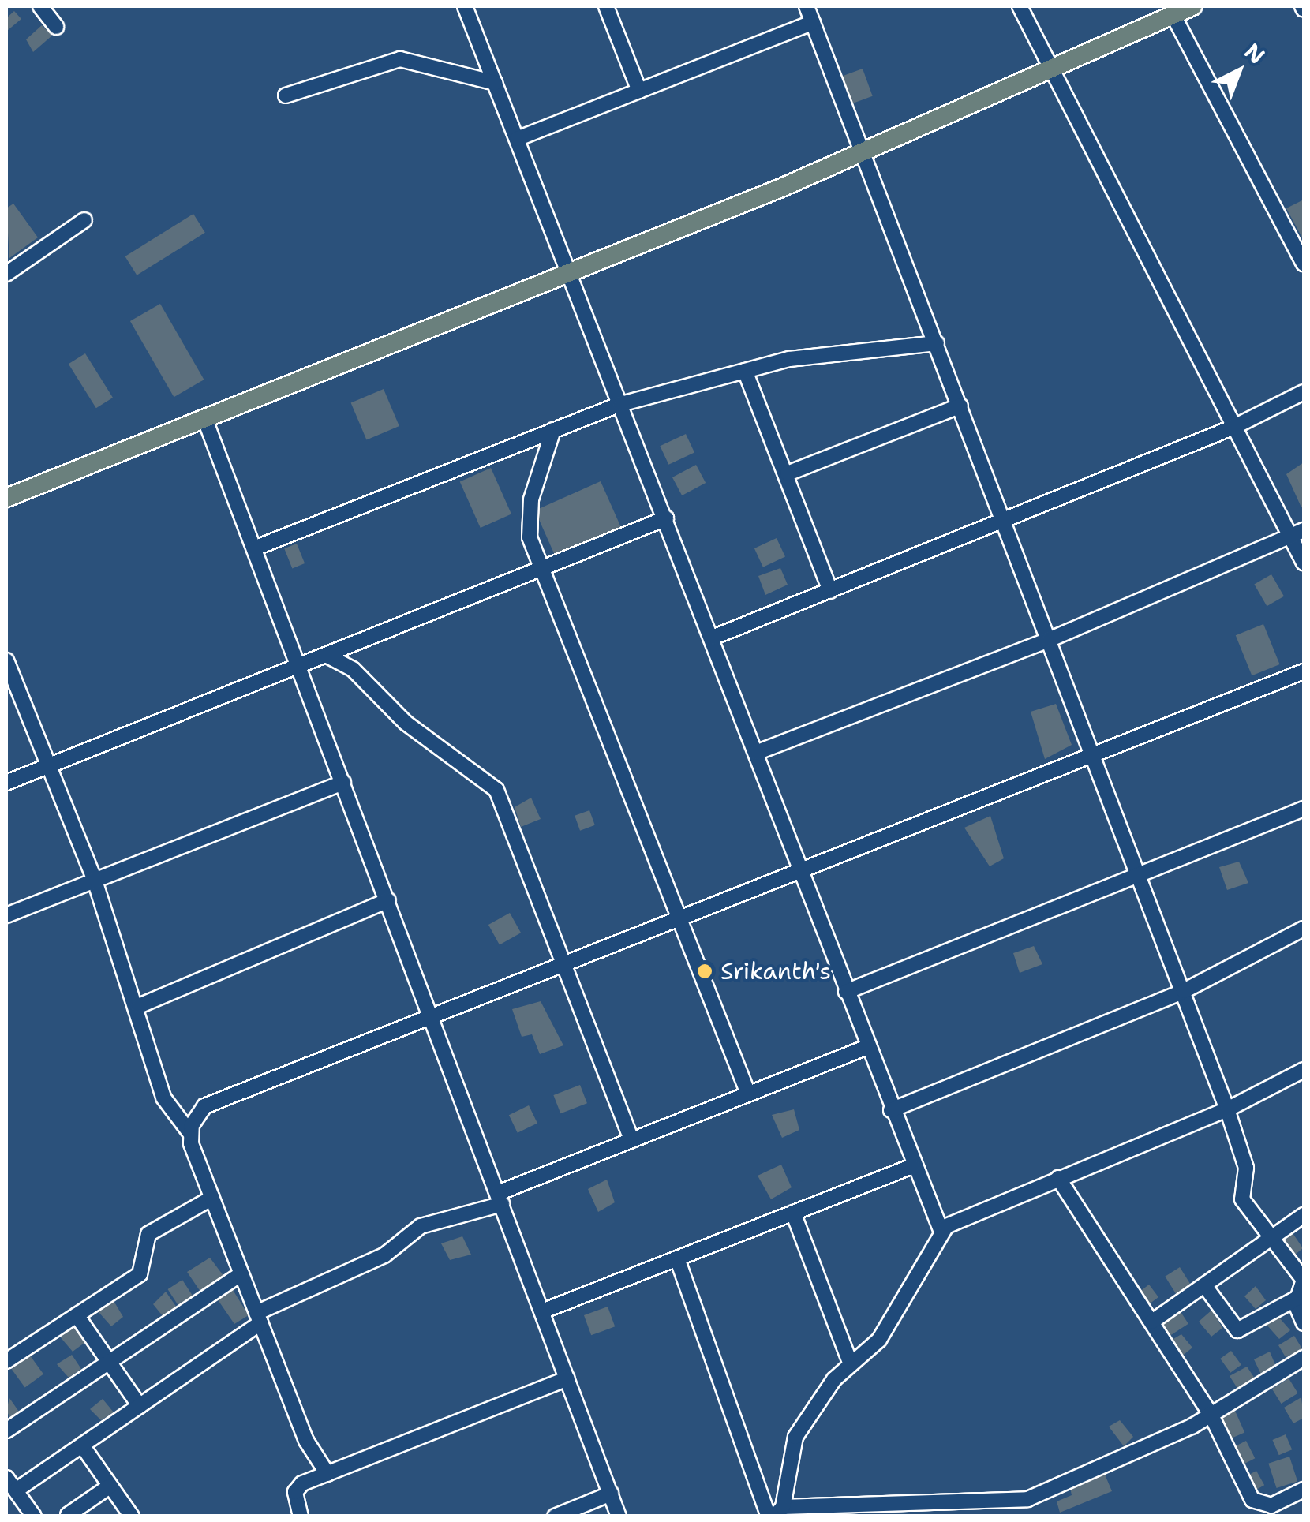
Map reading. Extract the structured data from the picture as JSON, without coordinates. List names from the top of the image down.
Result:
{
  "places": ["Srikanth's"],
  "north": "top right"
}
